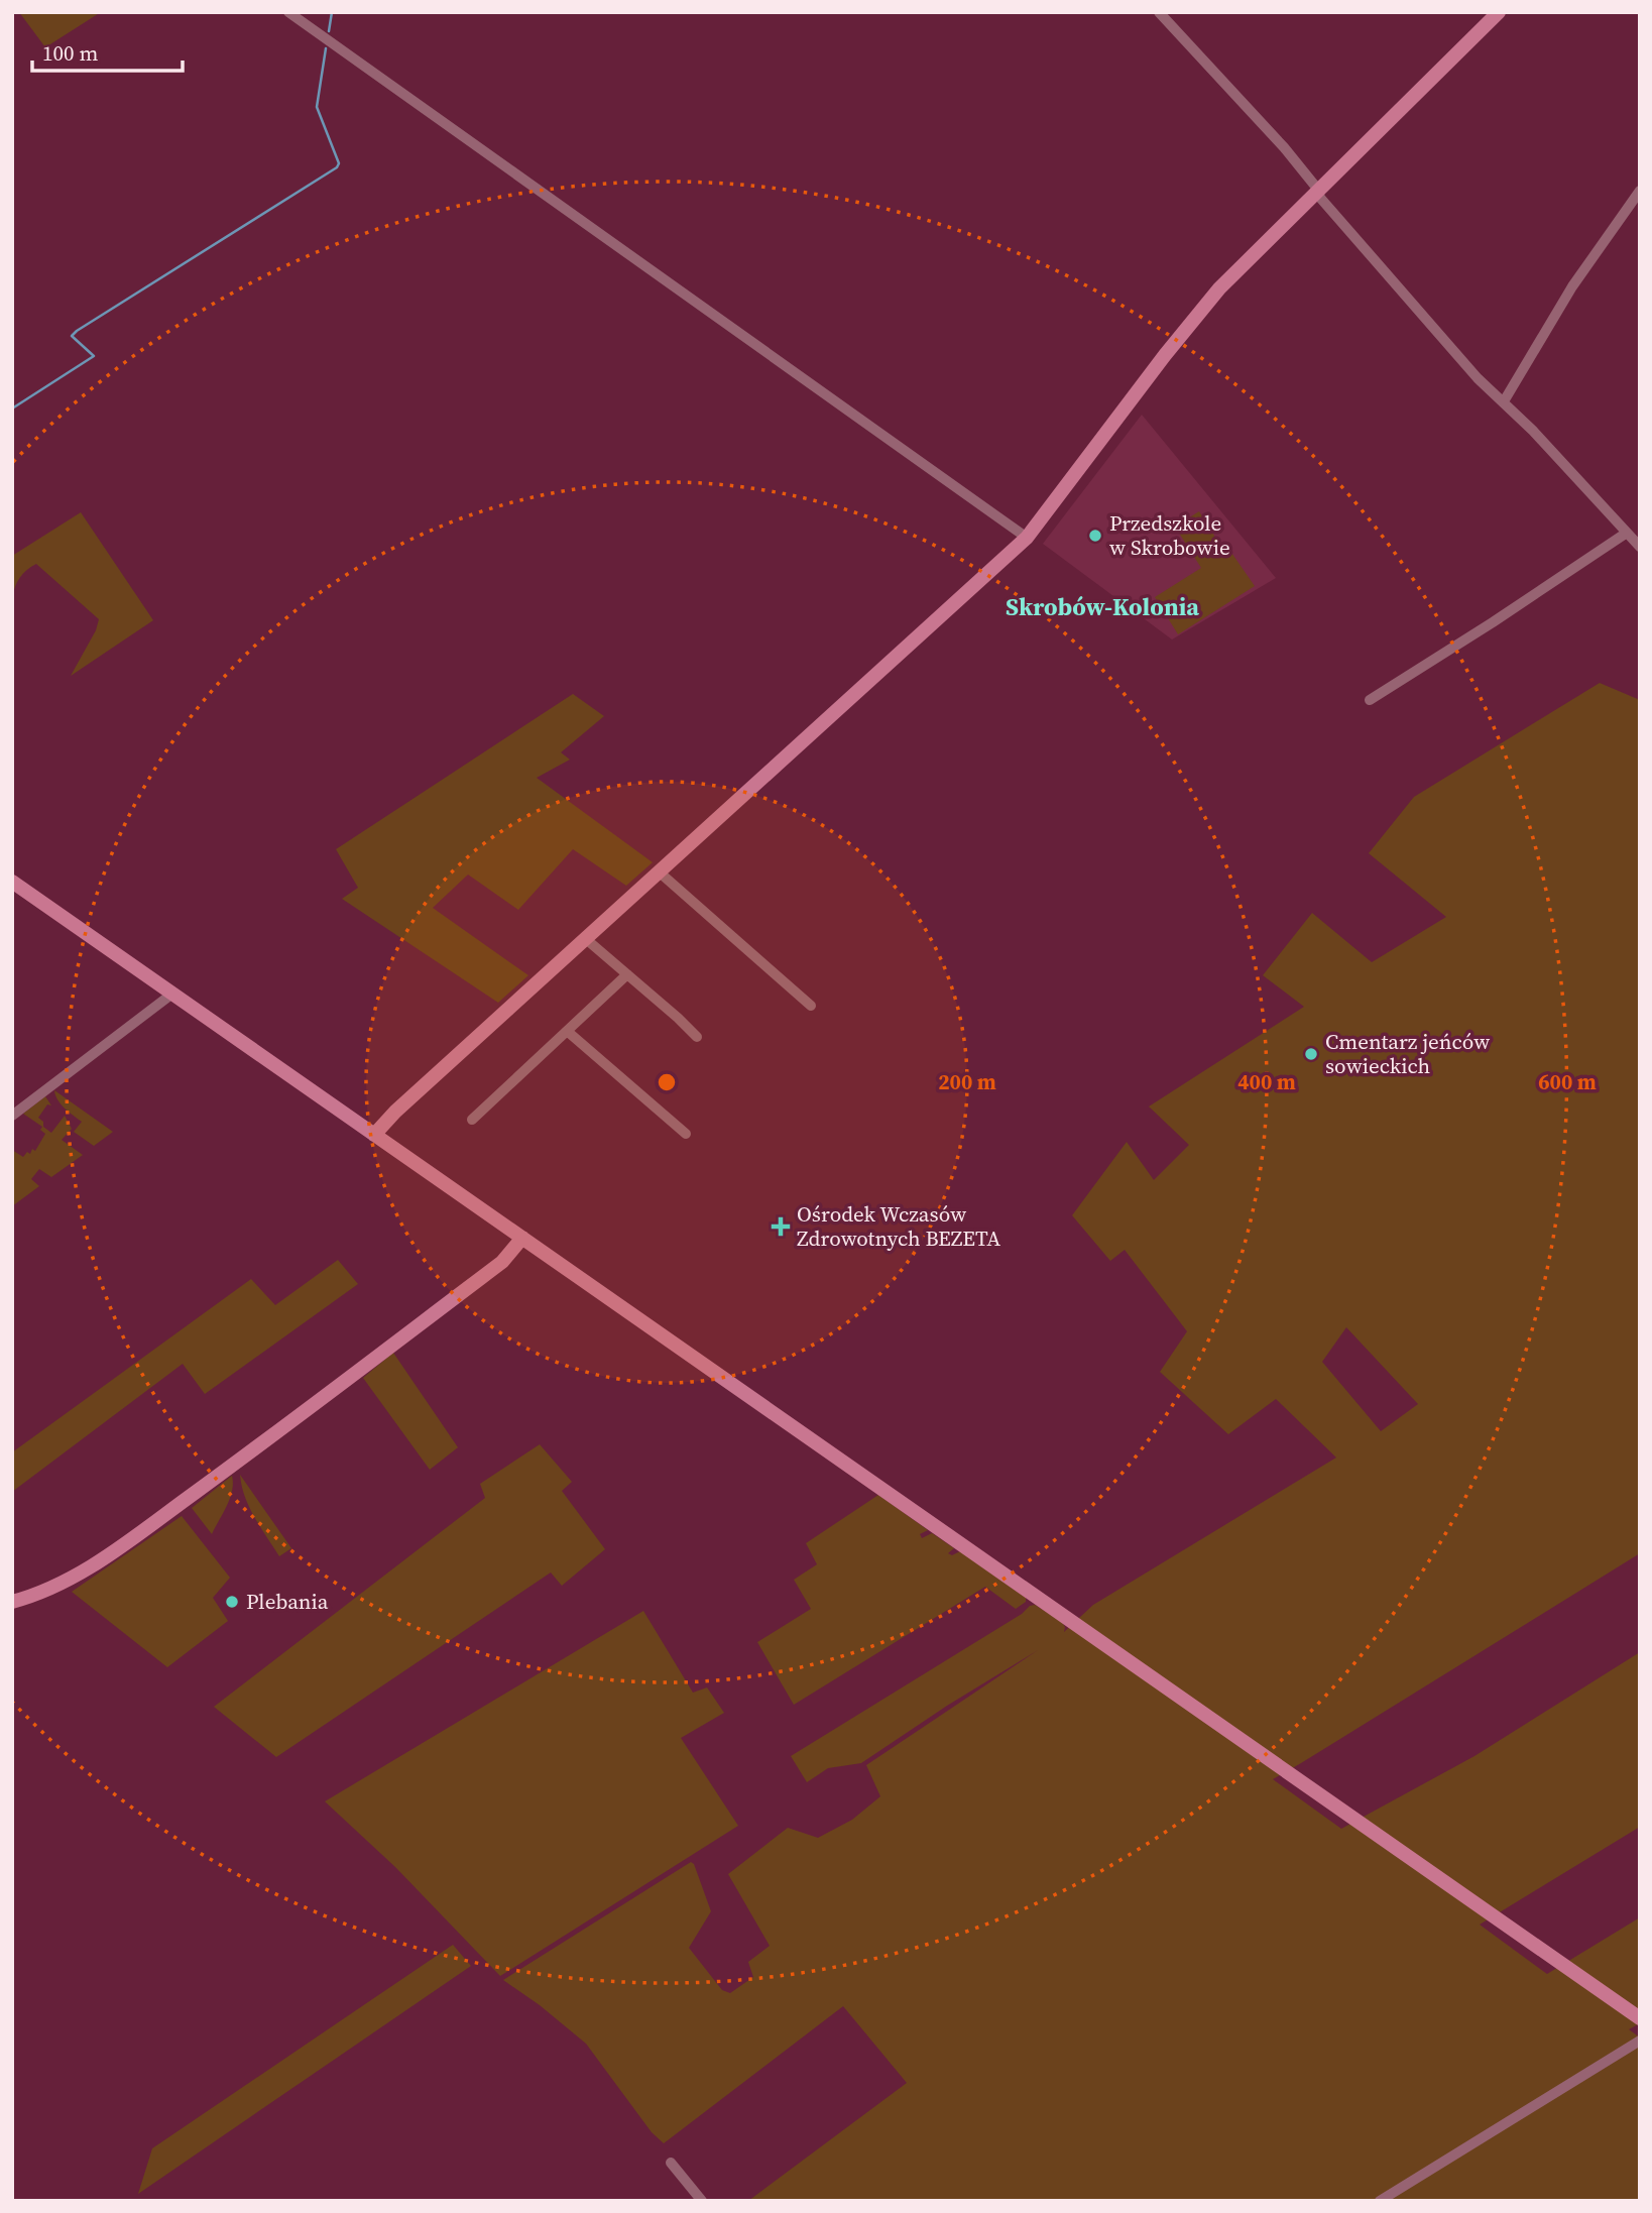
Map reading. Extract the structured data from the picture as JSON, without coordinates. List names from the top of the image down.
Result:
{
  "districts": ["Skrobów-Kolonia"],
  "places": {
    "other": ["Przedszkole w Skrobowie", "Cmentarz jeńców sowieckich", "Plebania"],
    "health": ["Ośrodek Wczasów Zdrowotnych BEZETA"]
  },
  "scale_bar": "100 m",
  "rings": ["200 m", "400 m", "600 m"]
}
